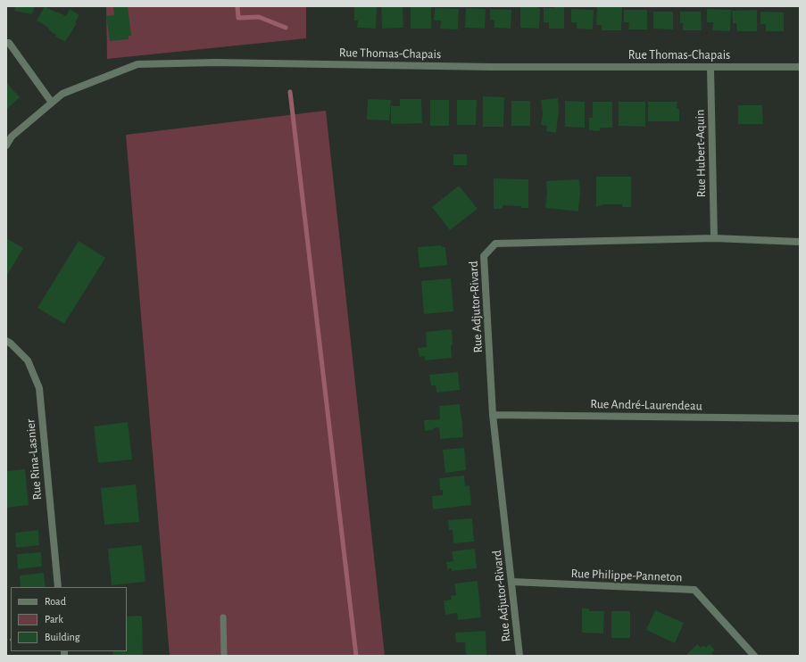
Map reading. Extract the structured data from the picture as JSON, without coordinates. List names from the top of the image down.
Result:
{
  "streets": {
    "street": [
      "Rue Thomas-Chapais",
      "Rue Hubert-Aquin",
      "Rue Adjutor-Rivard",
      "Rue André-Laurendeau",
      "Rue Rina-Lasnier",
      "Rue Philippe-Panneton"
    ]
  },
  "crossings": [
    ["Rue Thomas-Chapais", "Rue Hubert-Aquin"],
    ["Rue Hubert-Aquin", "Rue Adjutor-Rivard"],
    ["Rue Adjutor-Rivard", "Rue André-Laurendeau"],
    ["Rue Adjutor-Rivard", "Rue Philippe-Panneton"]
  ],
  "legend": ["Road", "Park", "Building"]
}
